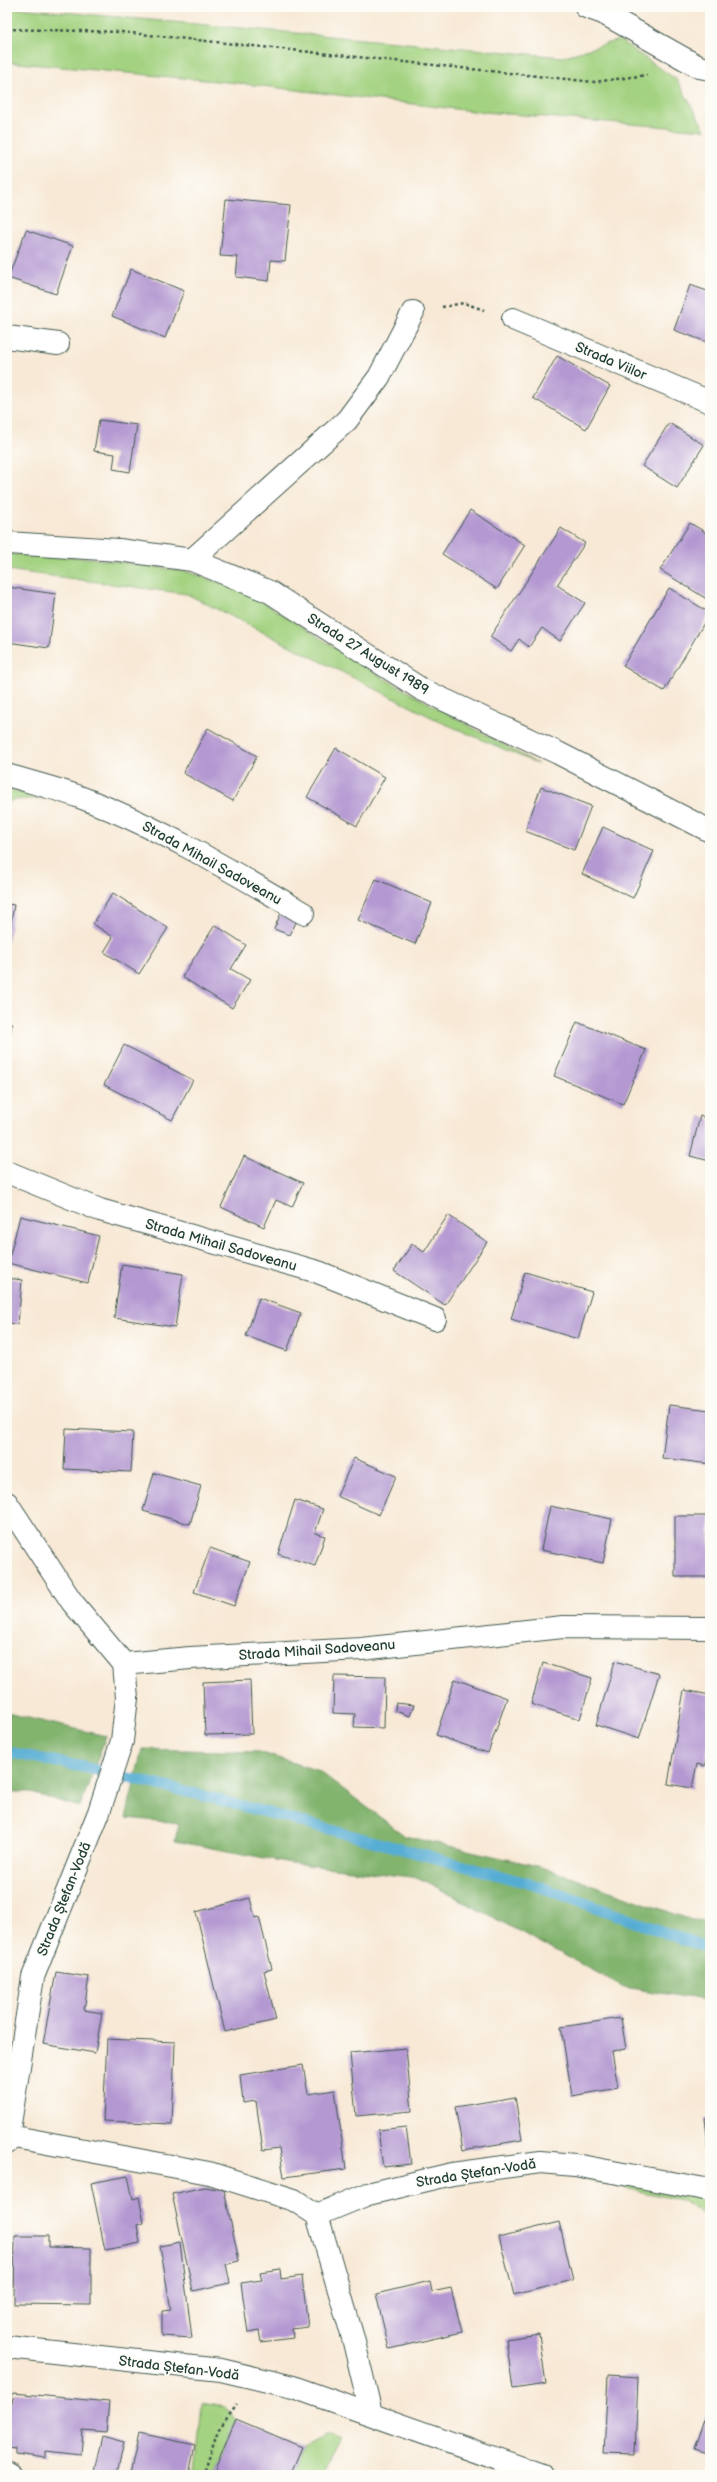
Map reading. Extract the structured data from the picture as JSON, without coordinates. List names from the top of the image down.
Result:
{
  "streets": {
    "street": [
      "Strada Viilor",
      "Strada 27 August 1989",
      "Strada Mihail Sadoveanu",
      "Strada Ștefan-Vodă"
    ]
  },
  "crossings": [
    ["Strada Mihail Sadoveanu", "Strada Ștefan-Vodă"]
  ]
}
